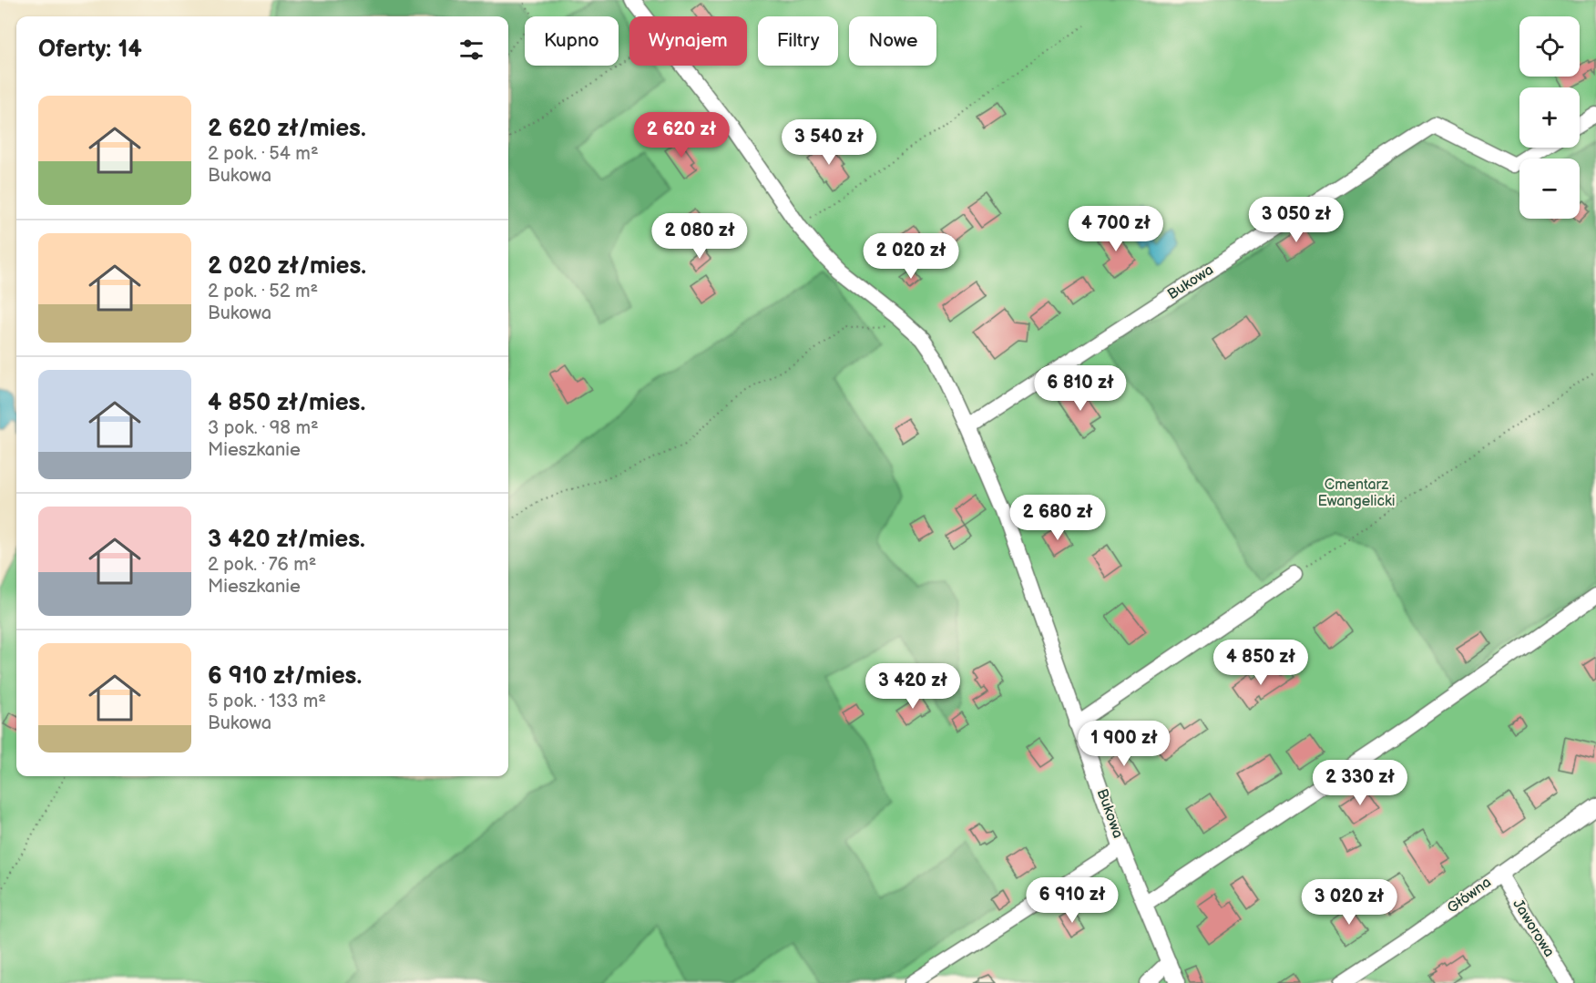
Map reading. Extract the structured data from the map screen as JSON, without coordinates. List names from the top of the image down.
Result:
{
  "streets": {
    "street": ["Bukowa", "Główna", "Jaworowa"]
  },
  "crossings": [
    ["Główna", "Jaworowa"]
  ],
  "parks": ["Cmentarz Ewangelicki"],
  "page": {
    "map_buttons": ["+", "−"],
    "chip": [
      "Kupno",
      "Wynajem",
      "Filtry",
      "Nowe"
    ],
    "heading": "Oferty: 14",
    "list": [
      {
        "name": "2 620 zł/mies.",
        "note": "2 pok. · 54 m² · Bukowa"
      },
      {
        "name": "2 020 zł/mies.",
        "note": "2 pok. · 52 m² · Bukowa"
      },
      {
        "name": "4 850 zł/mies.",
        "note": "3 pok. · 98 m² · Mieszkanie"
      },
      {
        "name": "3 420 zł/mies.",
        "note": "2 pok. · 76 m² · Mieszkanie"
      },
      {
        "name": "6 910 zł/mies.",
        "note": "5 pok. · 133 m² · Bukowa"
      }
    ],
    "price": [
      "2 620 zł",
      "3 540 zł",
      "3 050 zł",
      "4 700 zł",
      "2 080 zł",
      "2 020 zł",
      "6 810 zł",
      "2 680 zł",
      "4 850 zł",
      "3 420 zł",
      "1 900 zł",
      "2 330 zł",
      "6 910 zł",
      "3 020 zł"
    ]
  }
}
